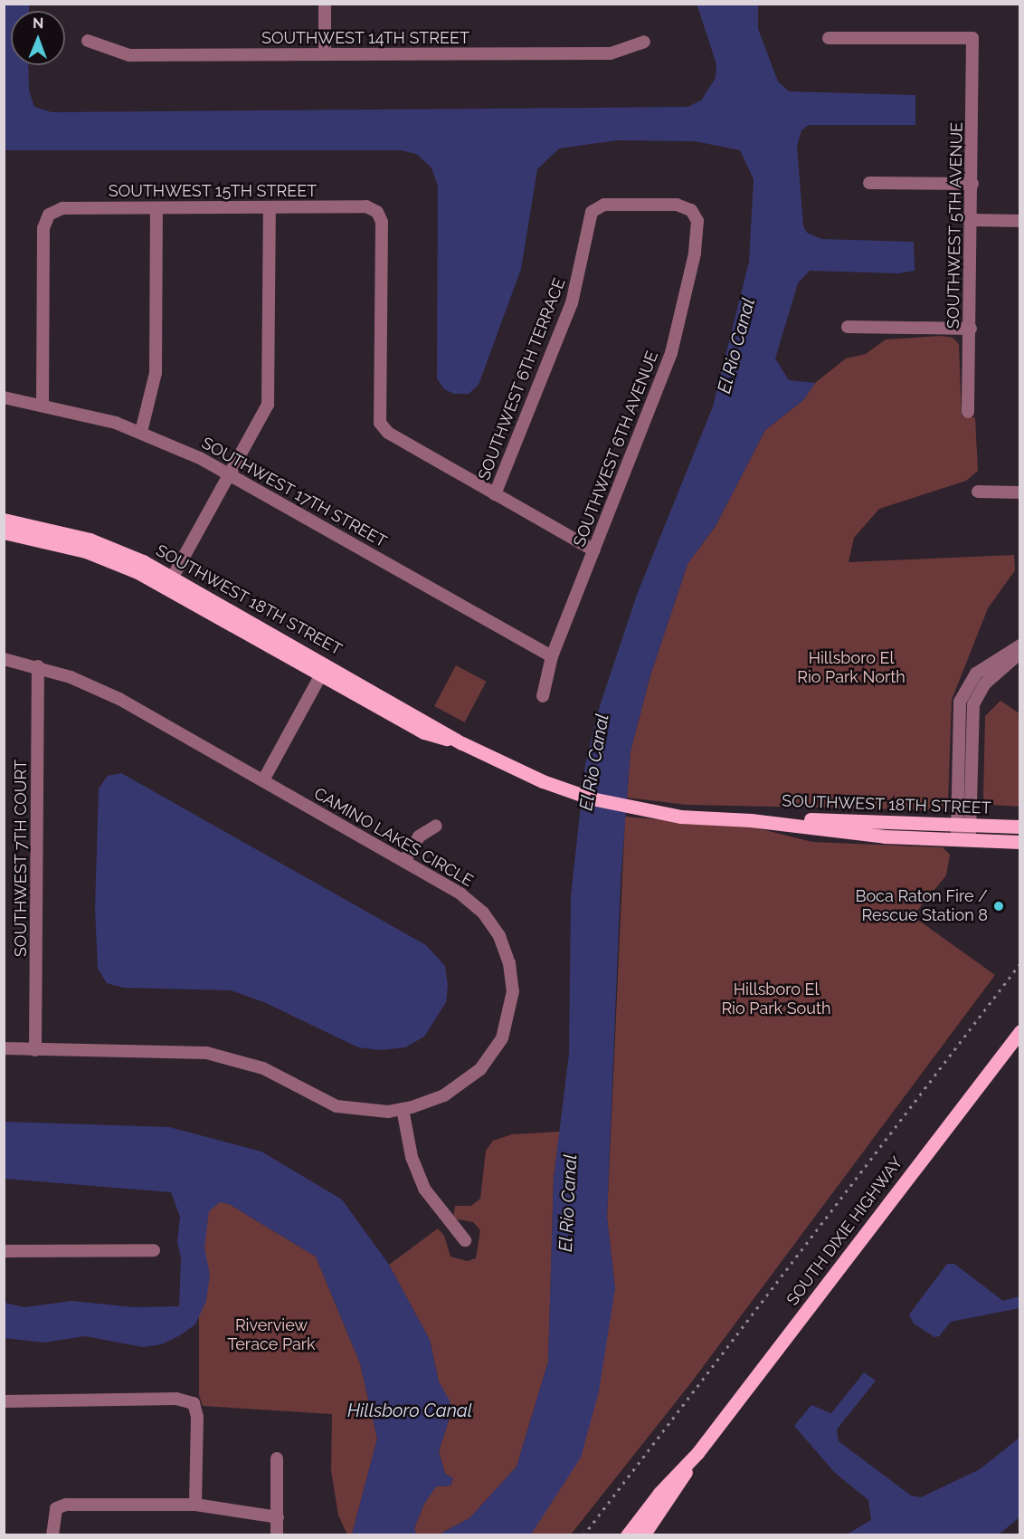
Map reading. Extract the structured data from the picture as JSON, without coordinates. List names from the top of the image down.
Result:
{
  "streets": {
    "main road": ["SOUTHWEST 18TH STREET", "SOUTH DIXIE HIGHWAY"],
    "street": [
      "SOUTHWEST 14TH STREET",
      "SOUTHWEST 15TH STREET",
      "SOUTHWEST 5TH AVENUE",
      "SOUTHWEST 6TH TERRACE",
      "SOUTHWEST 6TH AVENUE",
      "SOUTHWEST 17TH STREET",
      "CAMINO LAKES CIRCLE",
      "SOUTHWEST 7TH COURT"
    ]
  },
  "crossings": [
    ["SOUTHWEST 15TH STREET", "SOUTHWEST 6TH TERRACE"],
    ["SOUTHWEST 15TH STREET", "SOUTHWEST 17TH STREET"],
    ["SOUTHWEST 6TH TERRACE", "SOUTHWEST 6TH AVENUE"],
    ["SOUTHWEST 6TH AVENUE", "SOUTHWEST 17TH STREET"],
    ["CAMINO LAKES CIRCLE", "SOUTHWEST 7TH COURT"]
  ],
  "water": ["El Rio Canal", "Hillsboro Canal"],
  "parks": ["Hillsboro El Rio Park North", "Hillsboro El Rio Park South", "Riverview Terace Park"],
  "places": ["Boca Raton Fire / Rescue Station 8"],
  "north": "top"
}
